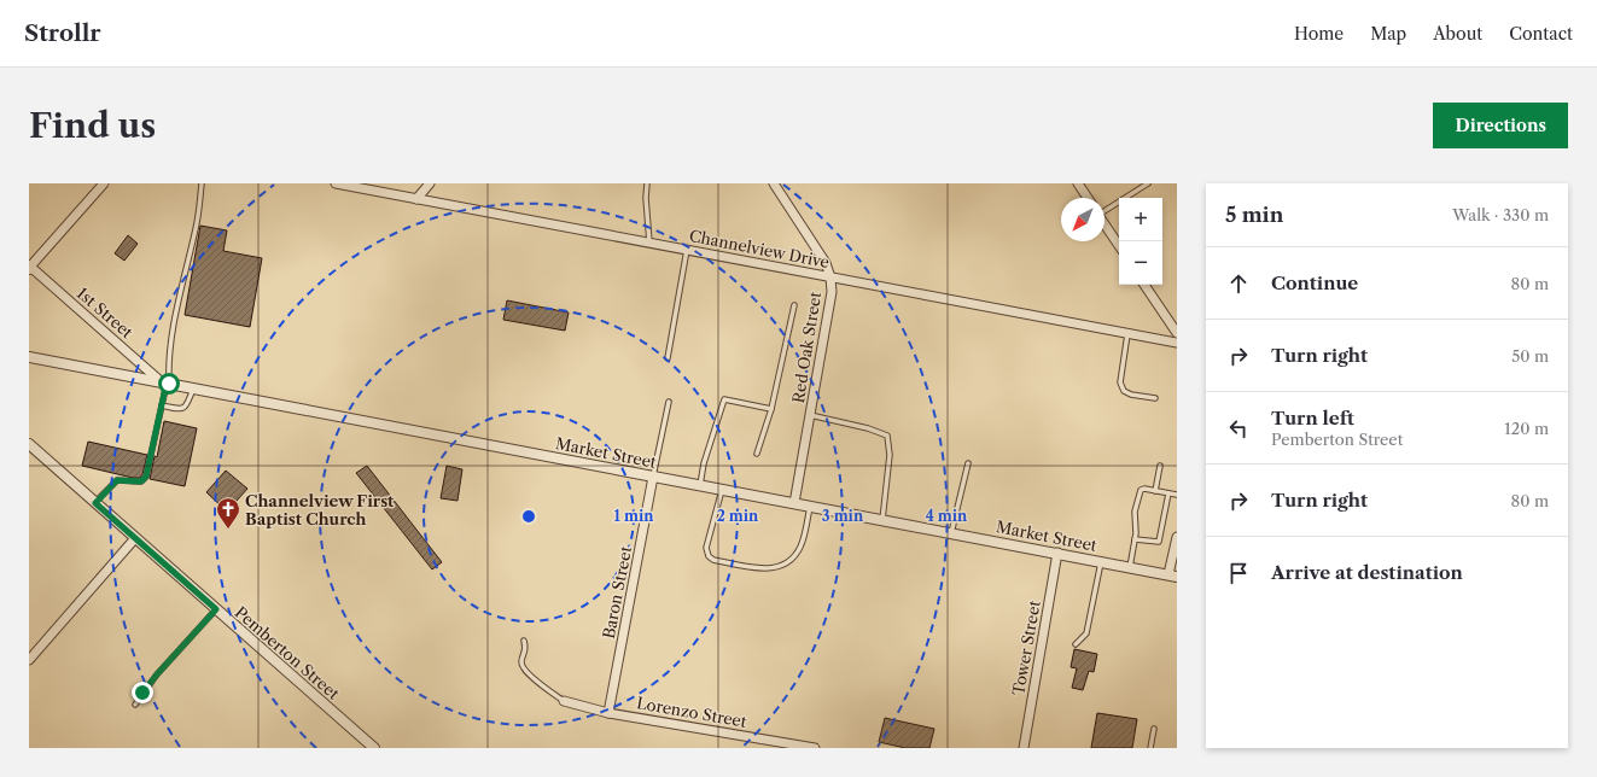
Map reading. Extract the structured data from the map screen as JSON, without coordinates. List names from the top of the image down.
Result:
{
  "streets": {
    "street": [
      "Channelview Drive",
      "1st Street",
      "Red Oak Street",
      "Market Street",
      "Baron Street",
      "Tower Street",
      "Pemberton Street",
      "Lorenzo Street"
    ]
  },
  "crossings": [
    ["Channelview Drive", "Red Oak Street"],
    ["1st Street", "Market Street"],
    ["Red Oak Street", "Market Street"],
    ["Market Street", "Baron Street"],
    ["Market Street", "Tower Street"],
    ["Baron Street", "Lorenzo Street"]
  ],
  "places": {
    "church": ["Channelview First Baptist Church"]
  },
  "north": "bottom left",
  "page": {
    "header": "Strollr",
    "nav": [
      "Home",
      "Map",
      "About",
      "Contact"
    ],
    "buttons": "Directions",
    "title": "Find us",
    "heading": ["5 min", "Walk · 330 m"],
    "map_buttons": ["+", "−"],
    "list": [
      ["Continue", "80 m"],
      ["Turn right", "50 m"],
      ["Turn left", "Pemberton Street", "120 m"],
      ["Turn right", "80 m"],
      "Arrive at destination"
    ]
  },
  "rings": [
    "1 min",
    "2 min",
    "3 min",
    "4 min"
  ]
}
